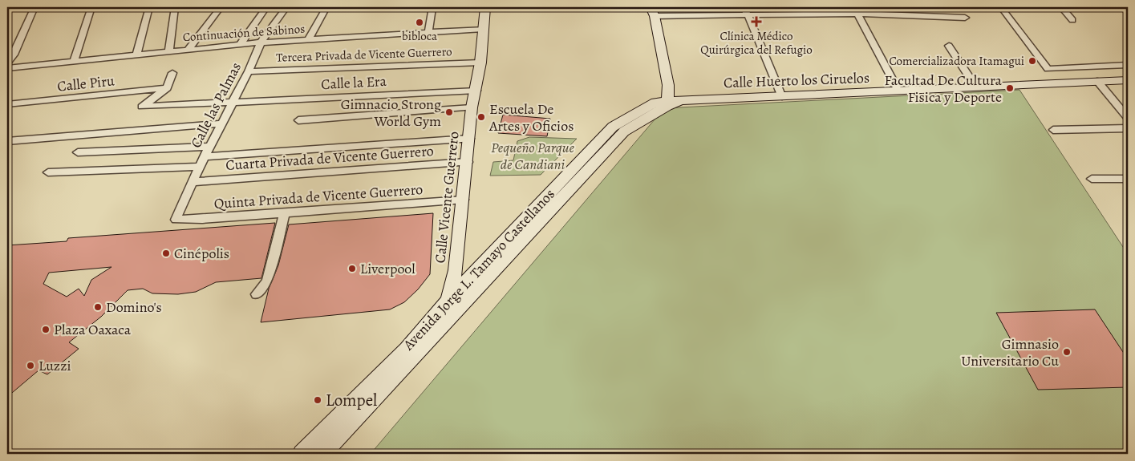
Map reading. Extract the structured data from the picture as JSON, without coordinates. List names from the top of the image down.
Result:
{
  "streets": {
    "main road": ["Calle Huerto los Ciruelos", "Calle Vicente Guerrero", "Avenida Jorge L. Tamayo Castellanos"],
    "street": [
      "Continuación de Sabinos",
      "Tercera Privada de Vicente Guerrero",
      "Calle la Era",
      "Calle Piru",
      "Calle las Palmas",
      "Cuarta Privada de Vicente Guerrero",
      "Quinta Privada de Vicente Guerrero"
    ]
  },
  "crossings": [
    ["Continuación de Sabinos", "Calle las Palmas"],
    ["Continuación de Sabinos", "Calle Vicente Guerrero"],
    ["Tercera Privada de Vicente Guerrero", "Calle las Palmas"],
    ["Tercera Privada de Vicente Guerrero", "Calle Vicente Guerrero"],
    ["Calle Huerto los Ciruelos", "Avenida Jorge L. Tamayo Castellanos"],
    ["Calle la Era", "Calle Piru"],
    ["Calle la Era", "Calle las Palmas"],
    ["Calle la Era", "Calle Vicente Guerrero"],
    ["Calle las Palmas", "Cuarta Privada de Vicente Guerrero"],
    ["Calle las Palmas", "Quinta Privada de Vicente Guerrero"],
    ["Cuarta Privada de Vicente Guerrero", "Calle Vicente Guerrero"],
    ["Quinta Privada de Vicente Guerrero", "Calle Vicente Guerrero"],
    ["Calle Vicente Guerrero", "Avenida Jorge L. Tamayo Castellanos"]
  ],
  "parks": ["Pequeño Parque de Candiani"],
  "places": {
    "health": ["Clínica Médico Quirúrgica del Refugio"],
    "other": [
      "bibloca",
      "Comercializadora Itamagui",
      "Facultad De Cultura Fisica y Deporte",
      "Gimnacio Strong World Gym",
      "Escuela De Artes y Oficios",
      "Cinépolis",
      "Liverpool",
      "Domino's",
      "Plaza Oaxaca",
      "Gimnasio Universitario Cu",
      "Luzzi",
      "Lompel"
    ]
  }
}
